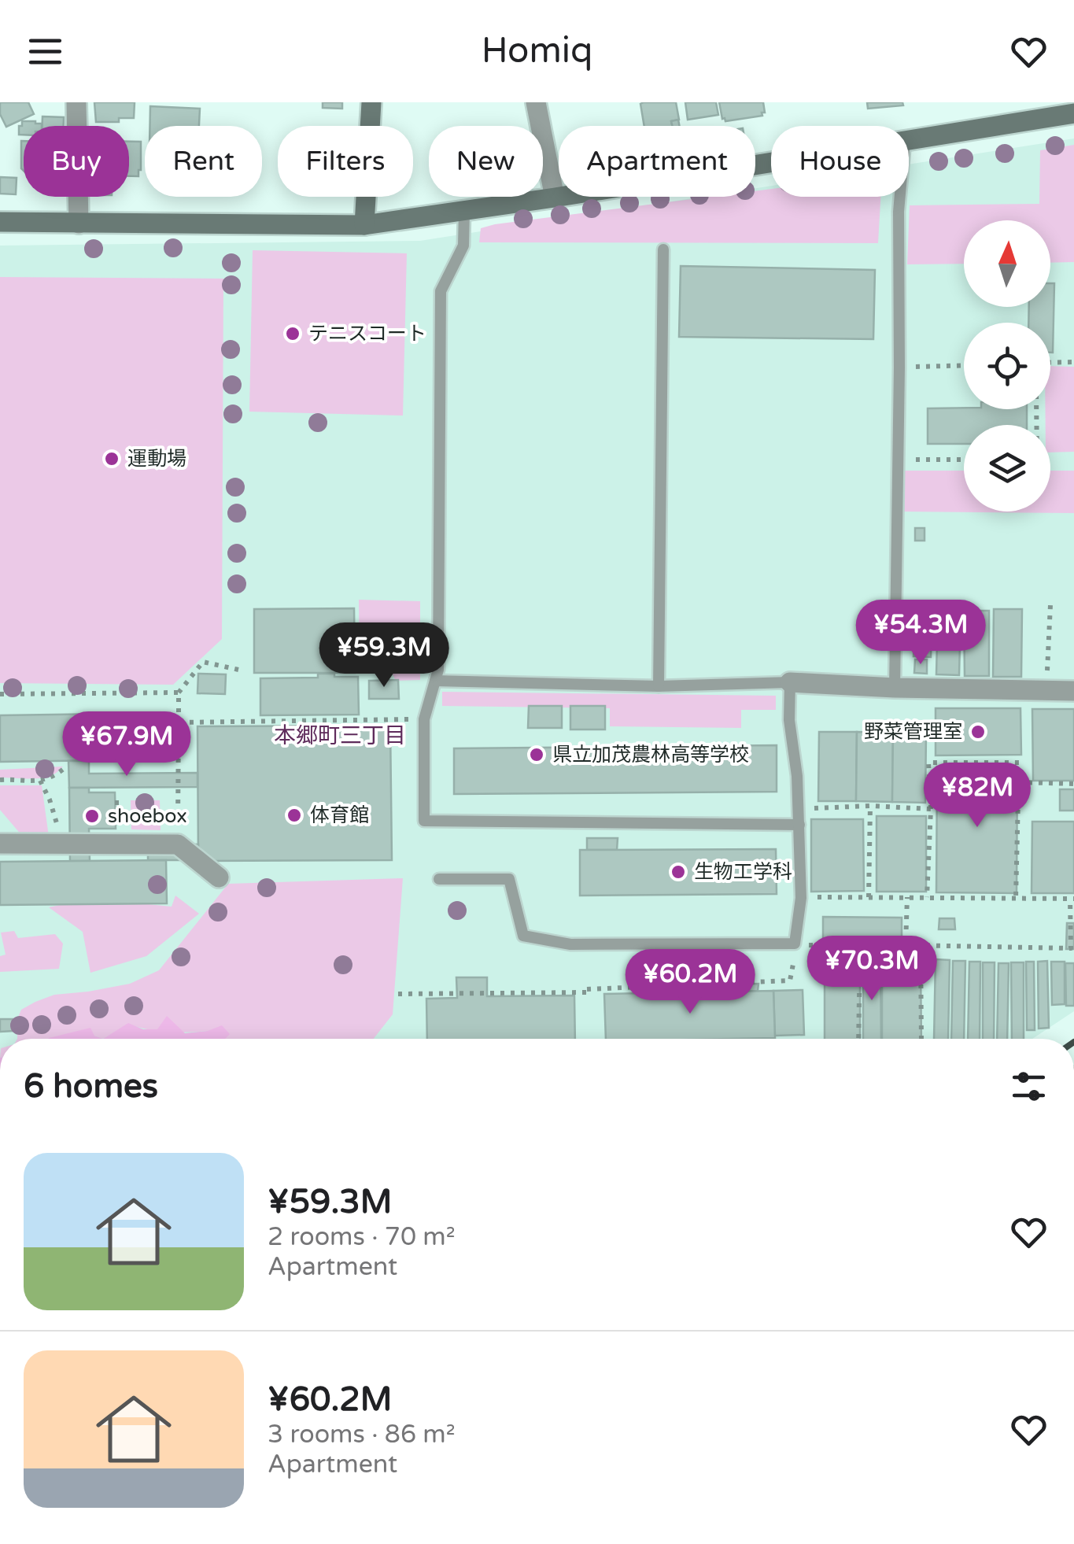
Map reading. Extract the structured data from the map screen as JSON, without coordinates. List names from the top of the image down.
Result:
{
  "districts": ["本郷町三丁目"],
  "places": [
    "テニスコート",
    "運動場",
    "野菜管理室",
    "県立加茂農林高等学校",
    "体育館",
    "shoebox",
    "生物工学科"
  ],
  "north": "top",
  "page": {
    "header": "Homiq",
    "chip": [
      "Buy",
      "Rent",
      "Filters",
      "New",
      "Apartment",
      "House"
    ],
    "price": [
      "¥54.3M",
      "¥59.3M",
      "¥67.9M",
      "¥82M",
      "¥70.3M",
      "¥60.2M"
    ],
    "heading": "6 homes",
    "list": [
      {
        "name": "¥59.3M",
        "note": "2 rooms · 70 m² · Apartment"
      },
      {
        "name": "¥60.2M",
        "note": "3 rooms · 86 m² · Apartment"
      }
    ]
  }
}
